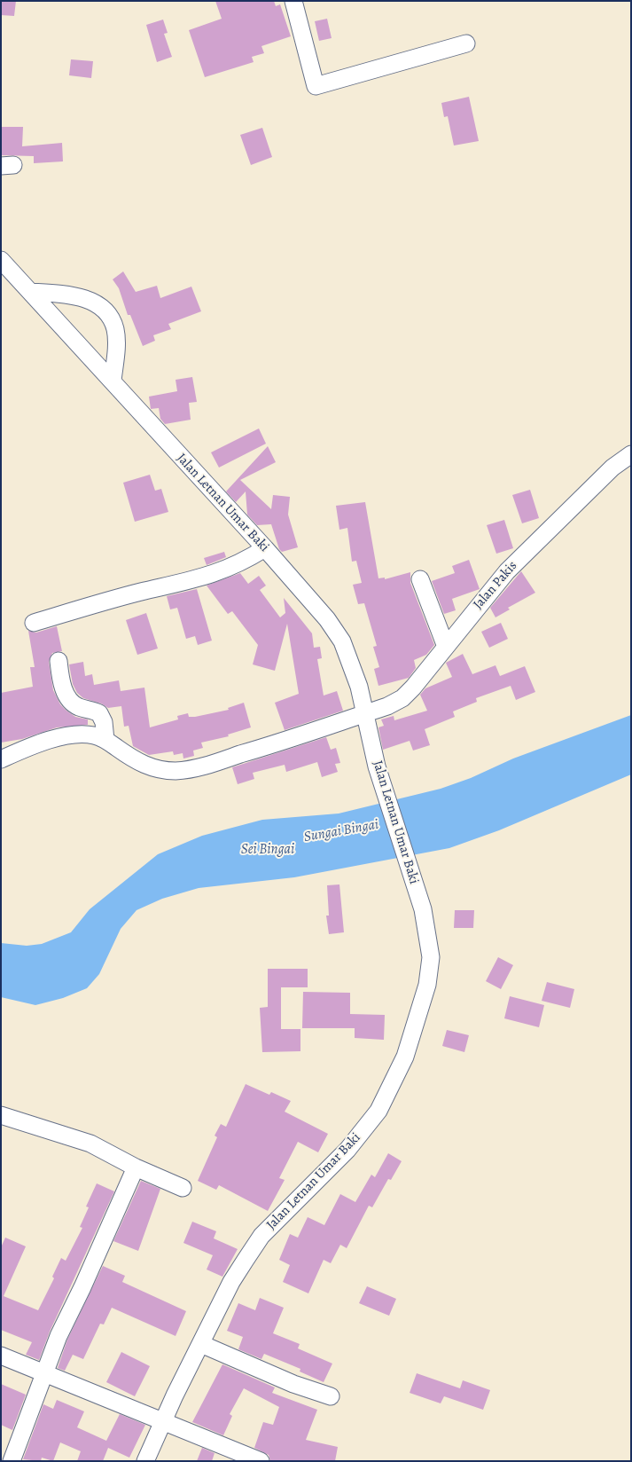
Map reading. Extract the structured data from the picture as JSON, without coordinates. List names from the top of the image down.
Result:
{
  "streets": {
    "street": ["Jalan Letnan Umar Baki", "Jalan Pakis"]
  },
  "crossings": [
    ["Jalan Letnan Umar Baki", "Jalan Pakis"]
  ],
  "water": ["Sungai Bingai", "Sei Bingai"]
}
